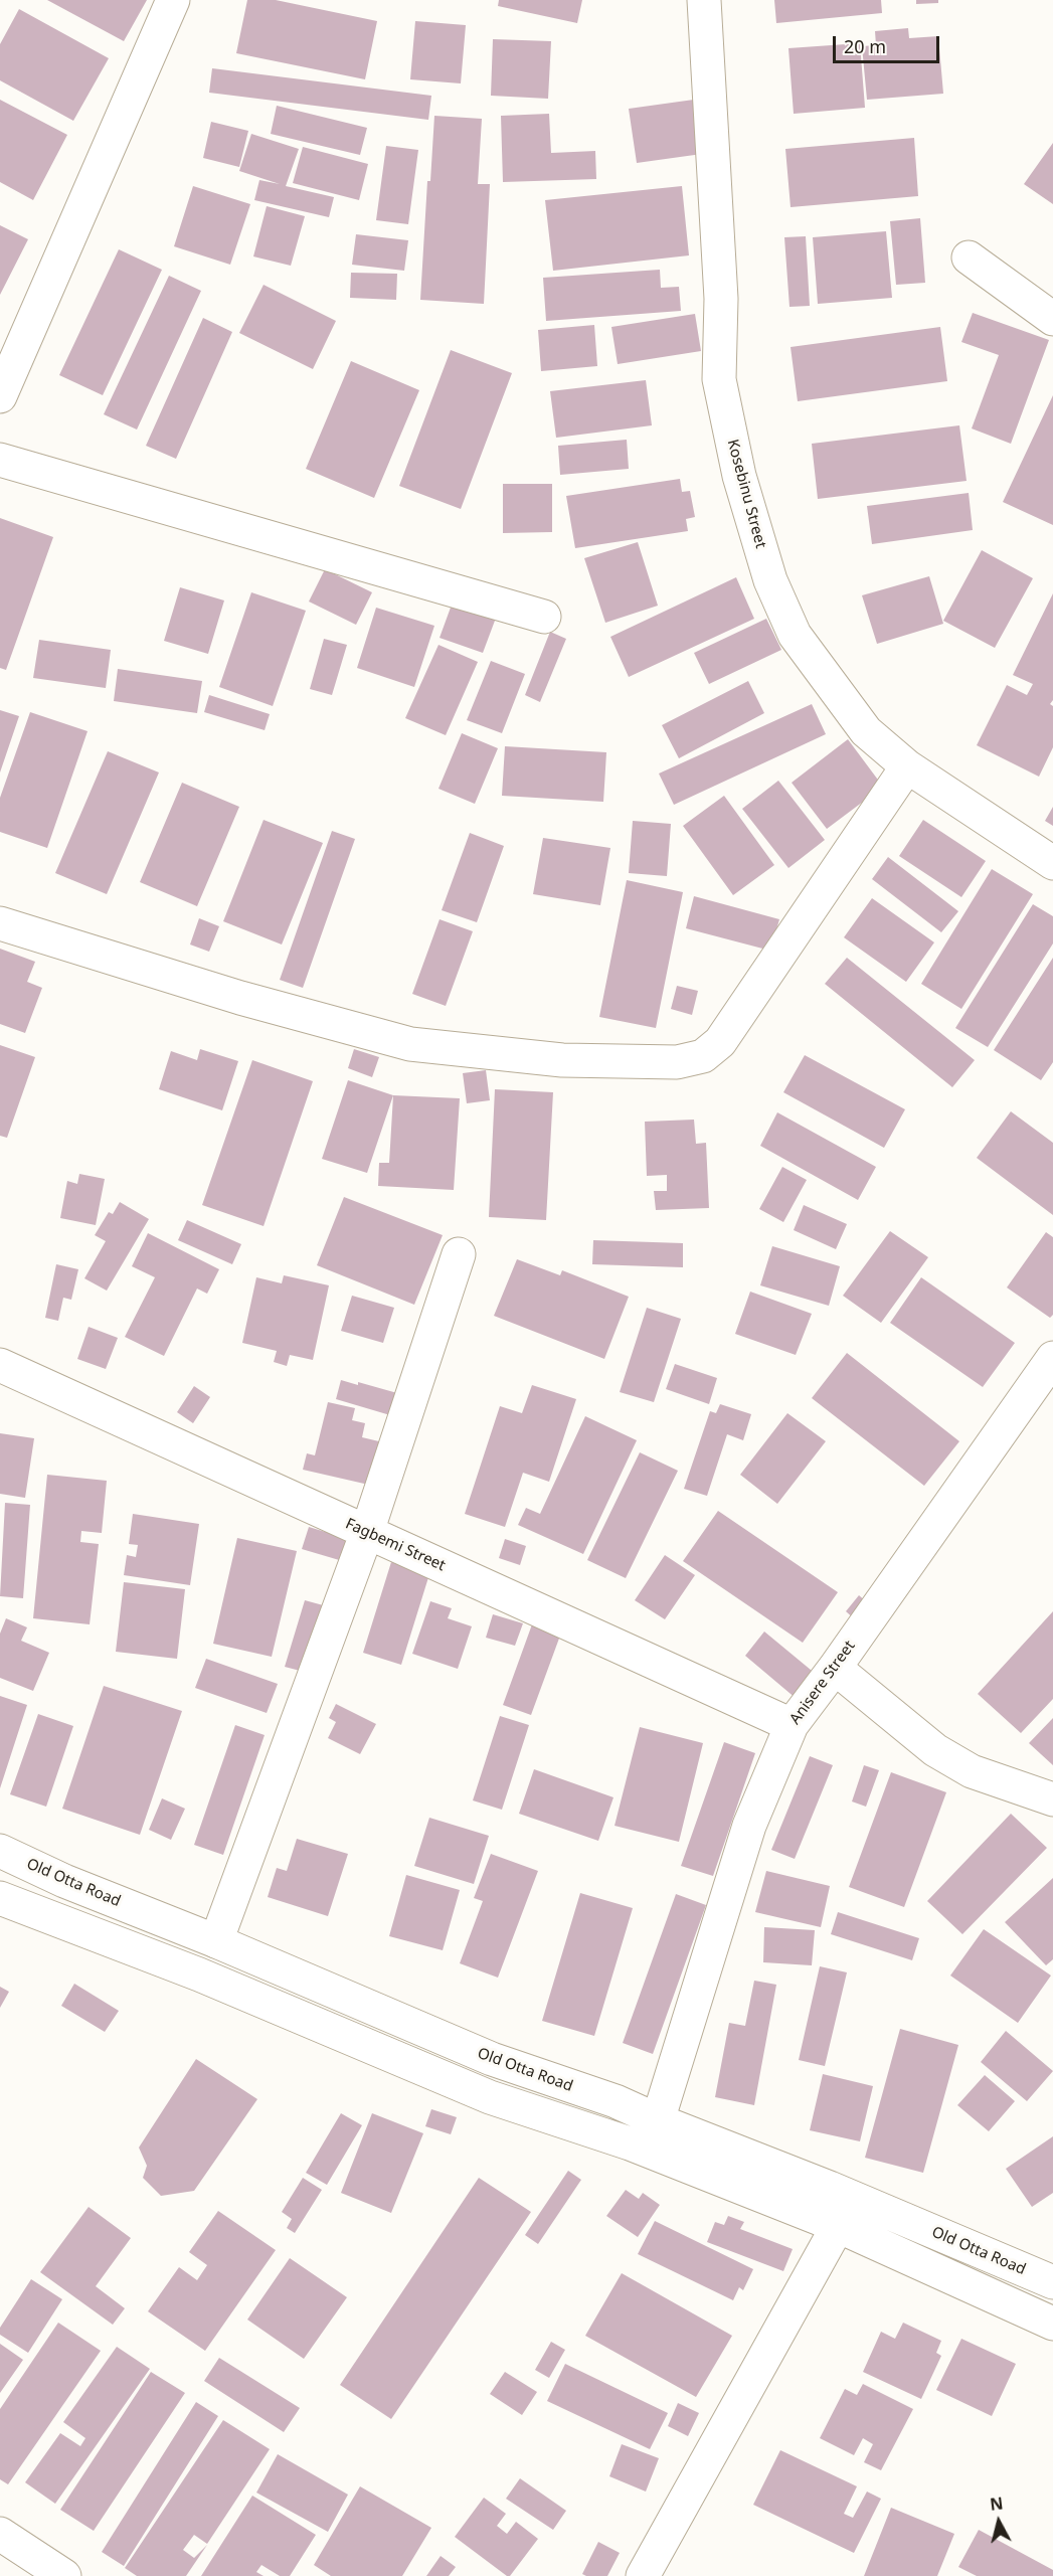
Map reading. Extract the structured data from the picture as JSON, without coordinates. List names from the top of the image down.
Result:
{
  "streets": {
    "street": [
      "Kosebinu Street",
      "Fagbemi Street",
      "Anisere Street",
      "Old Otta Road"
    ]
  },
  "crossings": [
    ["Fagbemi Street", "Anisere Street"],
    ["Anisere Street", "Old Otta Road"]
  ],
  "scale_bar": "20 m",
  "north": "top"
}
